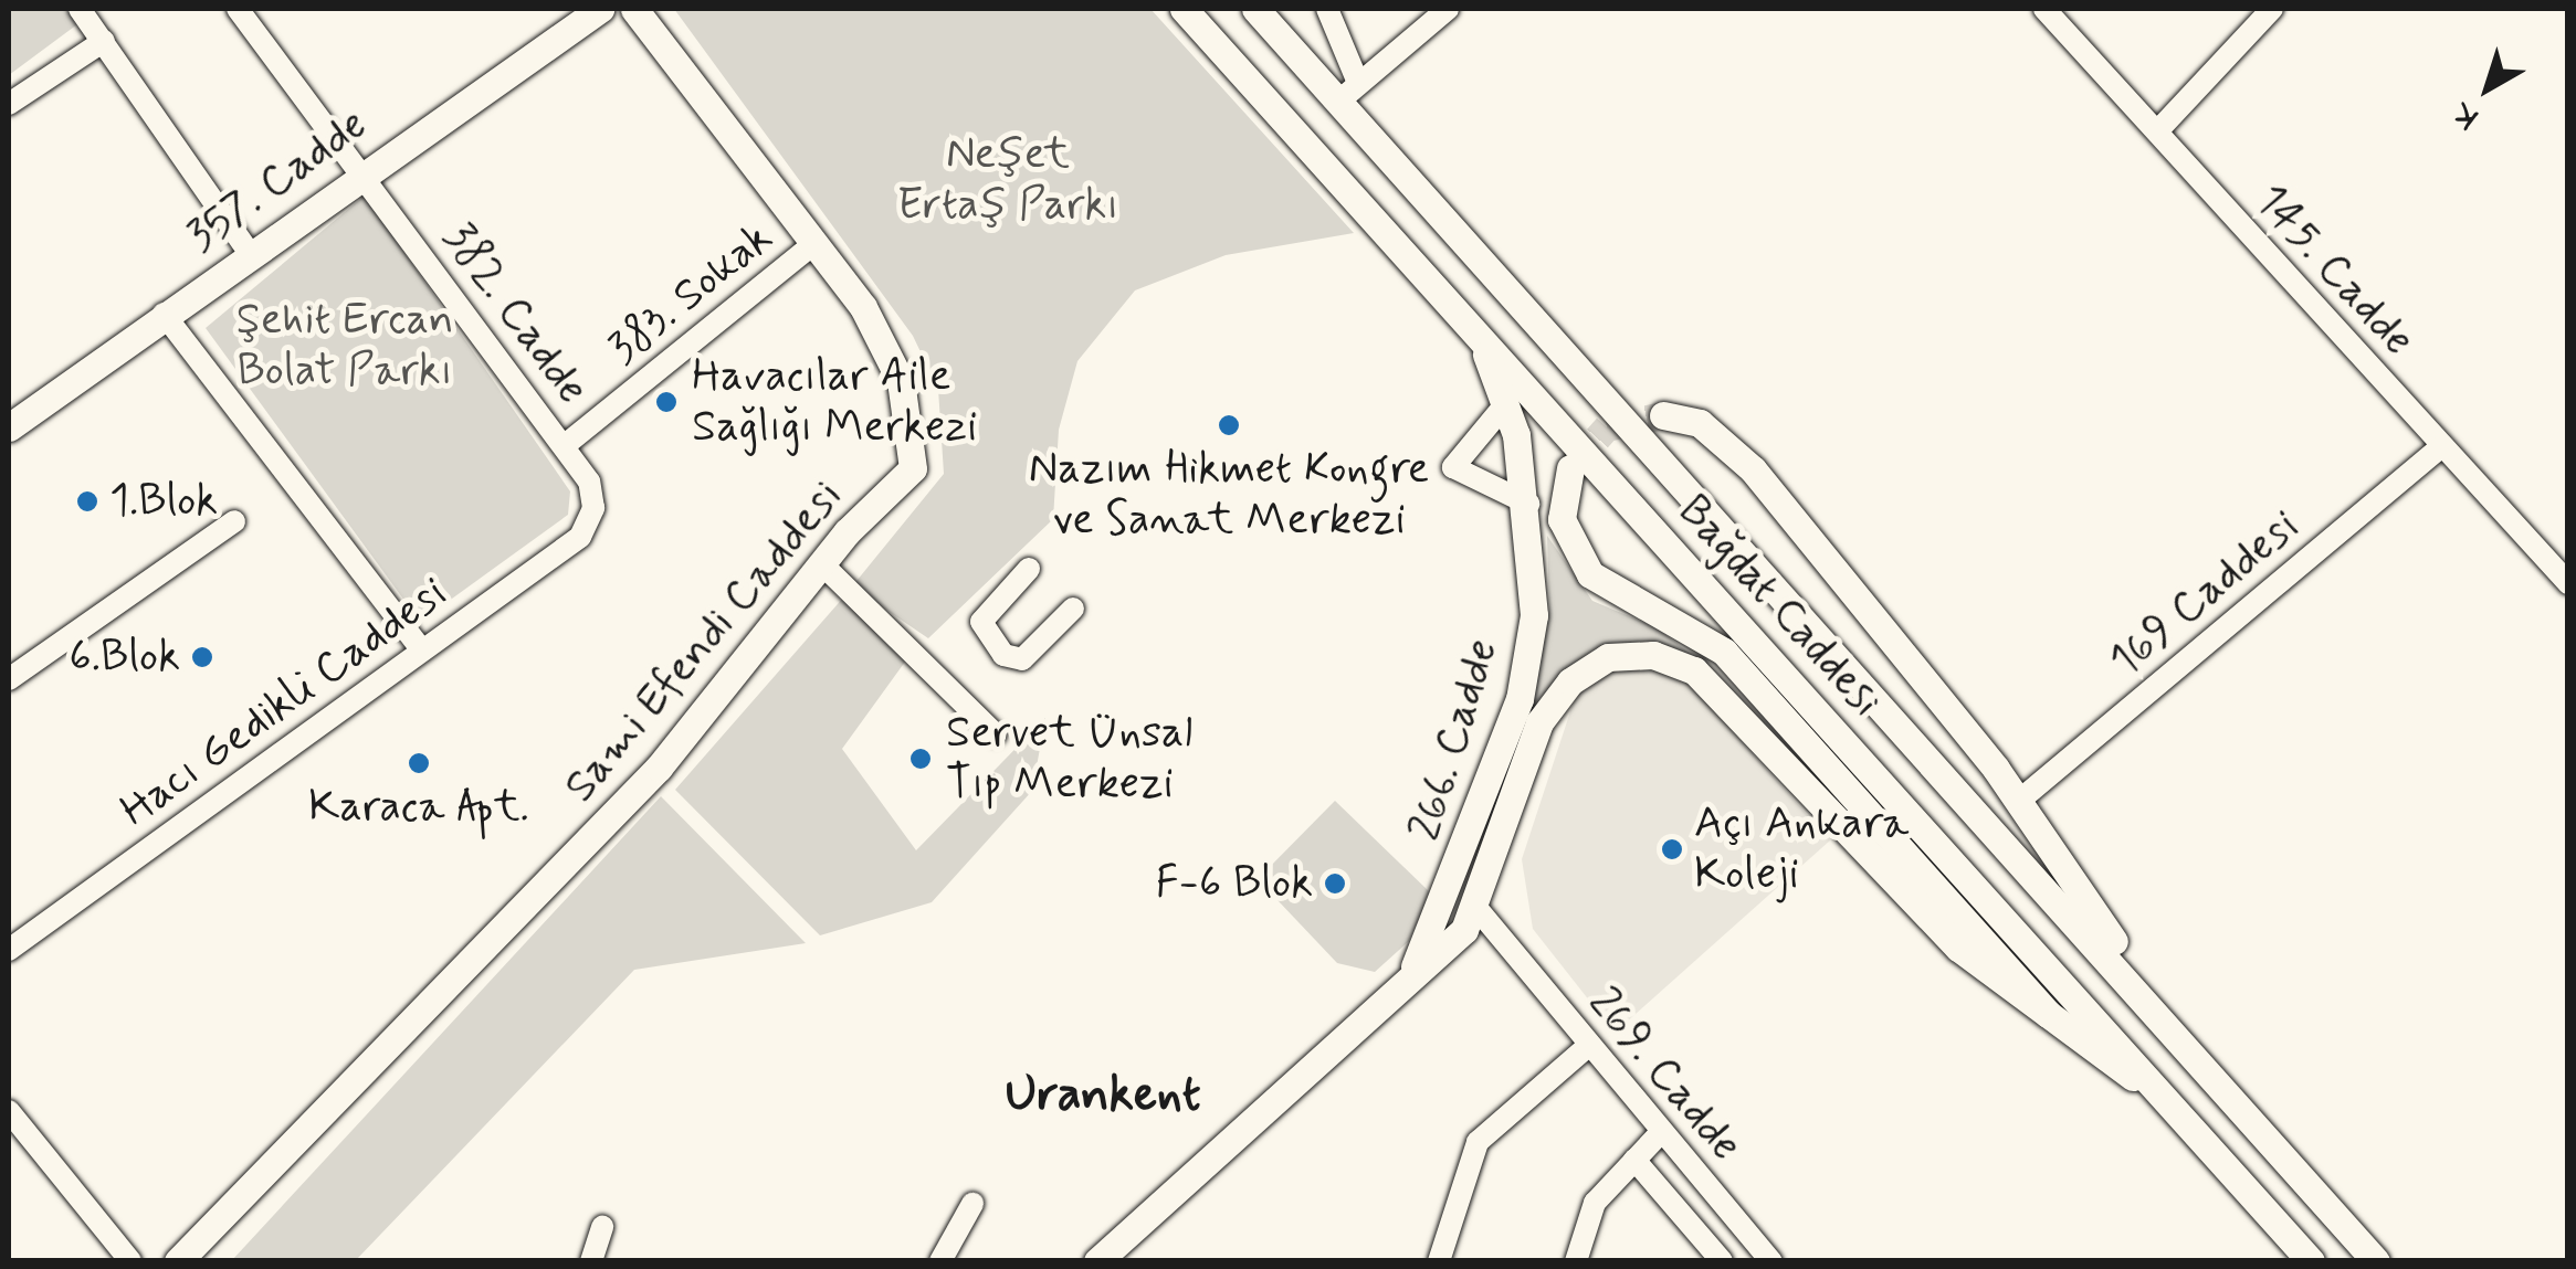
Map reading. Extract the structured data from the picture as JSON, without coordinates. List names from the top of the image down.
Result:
{
  "streets": {
    "main road": [
      "357. Cadde",
      "Bağdat Caddesi",
      "Sami Efendi Caddesi",
      "266. Cadde"
    ],
    "street": [
      "145. Cadde",
      "383. Sokak",
      "382. Cadde",
      "169 Caddesi",
      "Hacı Gedikli Caddesi",
      "269. Cadde"
    ]
  },
  "crossings": [
    ["357. Cadde", "382. Cadde"],
    ["145. Cadde", "169 Caddesi"],
    ["383. Sokak", "382. Cadde"],
    ["383. Sokak", "Sami Efendi Caddesi"],
    ["382. Cadde", "Hacı Gedikli Caddesi"],
    ["Bağdat Caddesi", "266. Cadde"],
    ["266. Cadde", "269. Cadde"]
  ],
  "districts": ["Urankent"],
  "parks": ["Neşet Ertaş Parkı", "Şehit Ercan Bolat Parkı"],
  "places": [
    "Havacılar Aile Sağlığı Merkezi",
    "Nazım Hikmet Kongre ve Sanat Merkezi",
    "1.Blok",
    "6.Blok",
    "Servet Ünsal Tıp Merkezi",
    "Karaca Apt.",
    "Açı Ankara Koleji",
    "F-6 Blok"
  ],
  "north": "bottom left"
}
